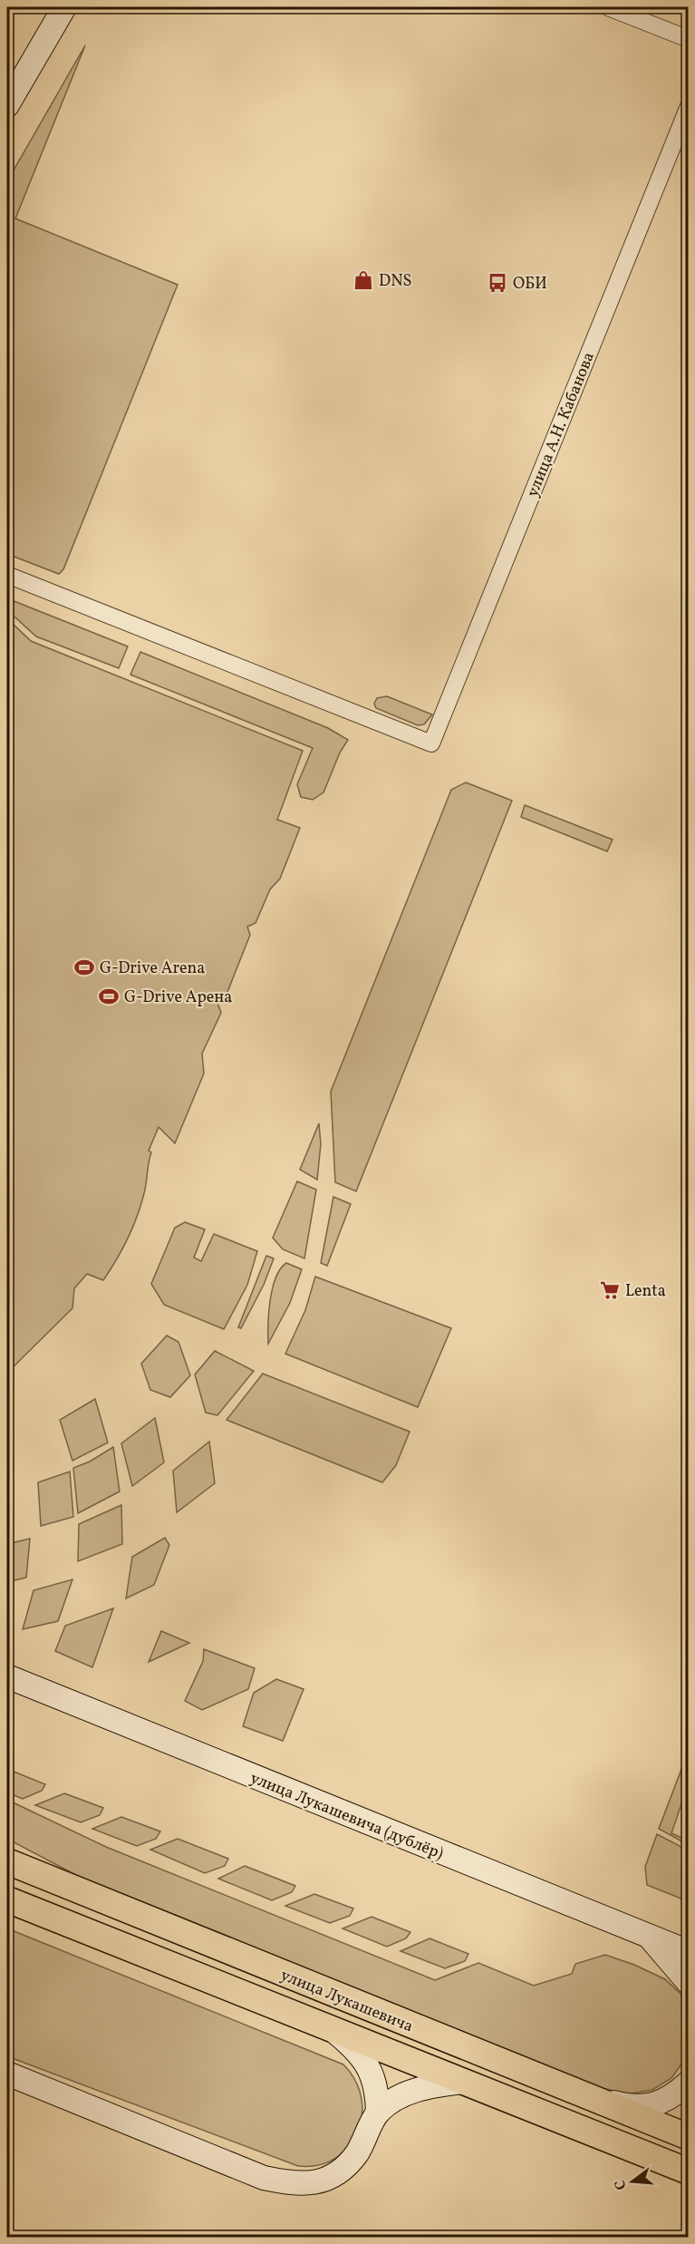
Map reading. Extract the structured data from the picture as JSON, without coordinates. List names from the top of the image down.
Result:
{
  "streets": {
    "main road": ["улица Лукашевича"],
    "street": ["улица А.Н. Кабанова", "улица Лукашевича (дублёр)"]
  },
  "places": {
    "shop": ["DNS"],
    "bus stop": ["ОБИ"],
    "sports": ["G-Drive Arena", "G-Drive Арена"],
    "supermarket": ["Lenta"]
  },
  "north": "left"
}
